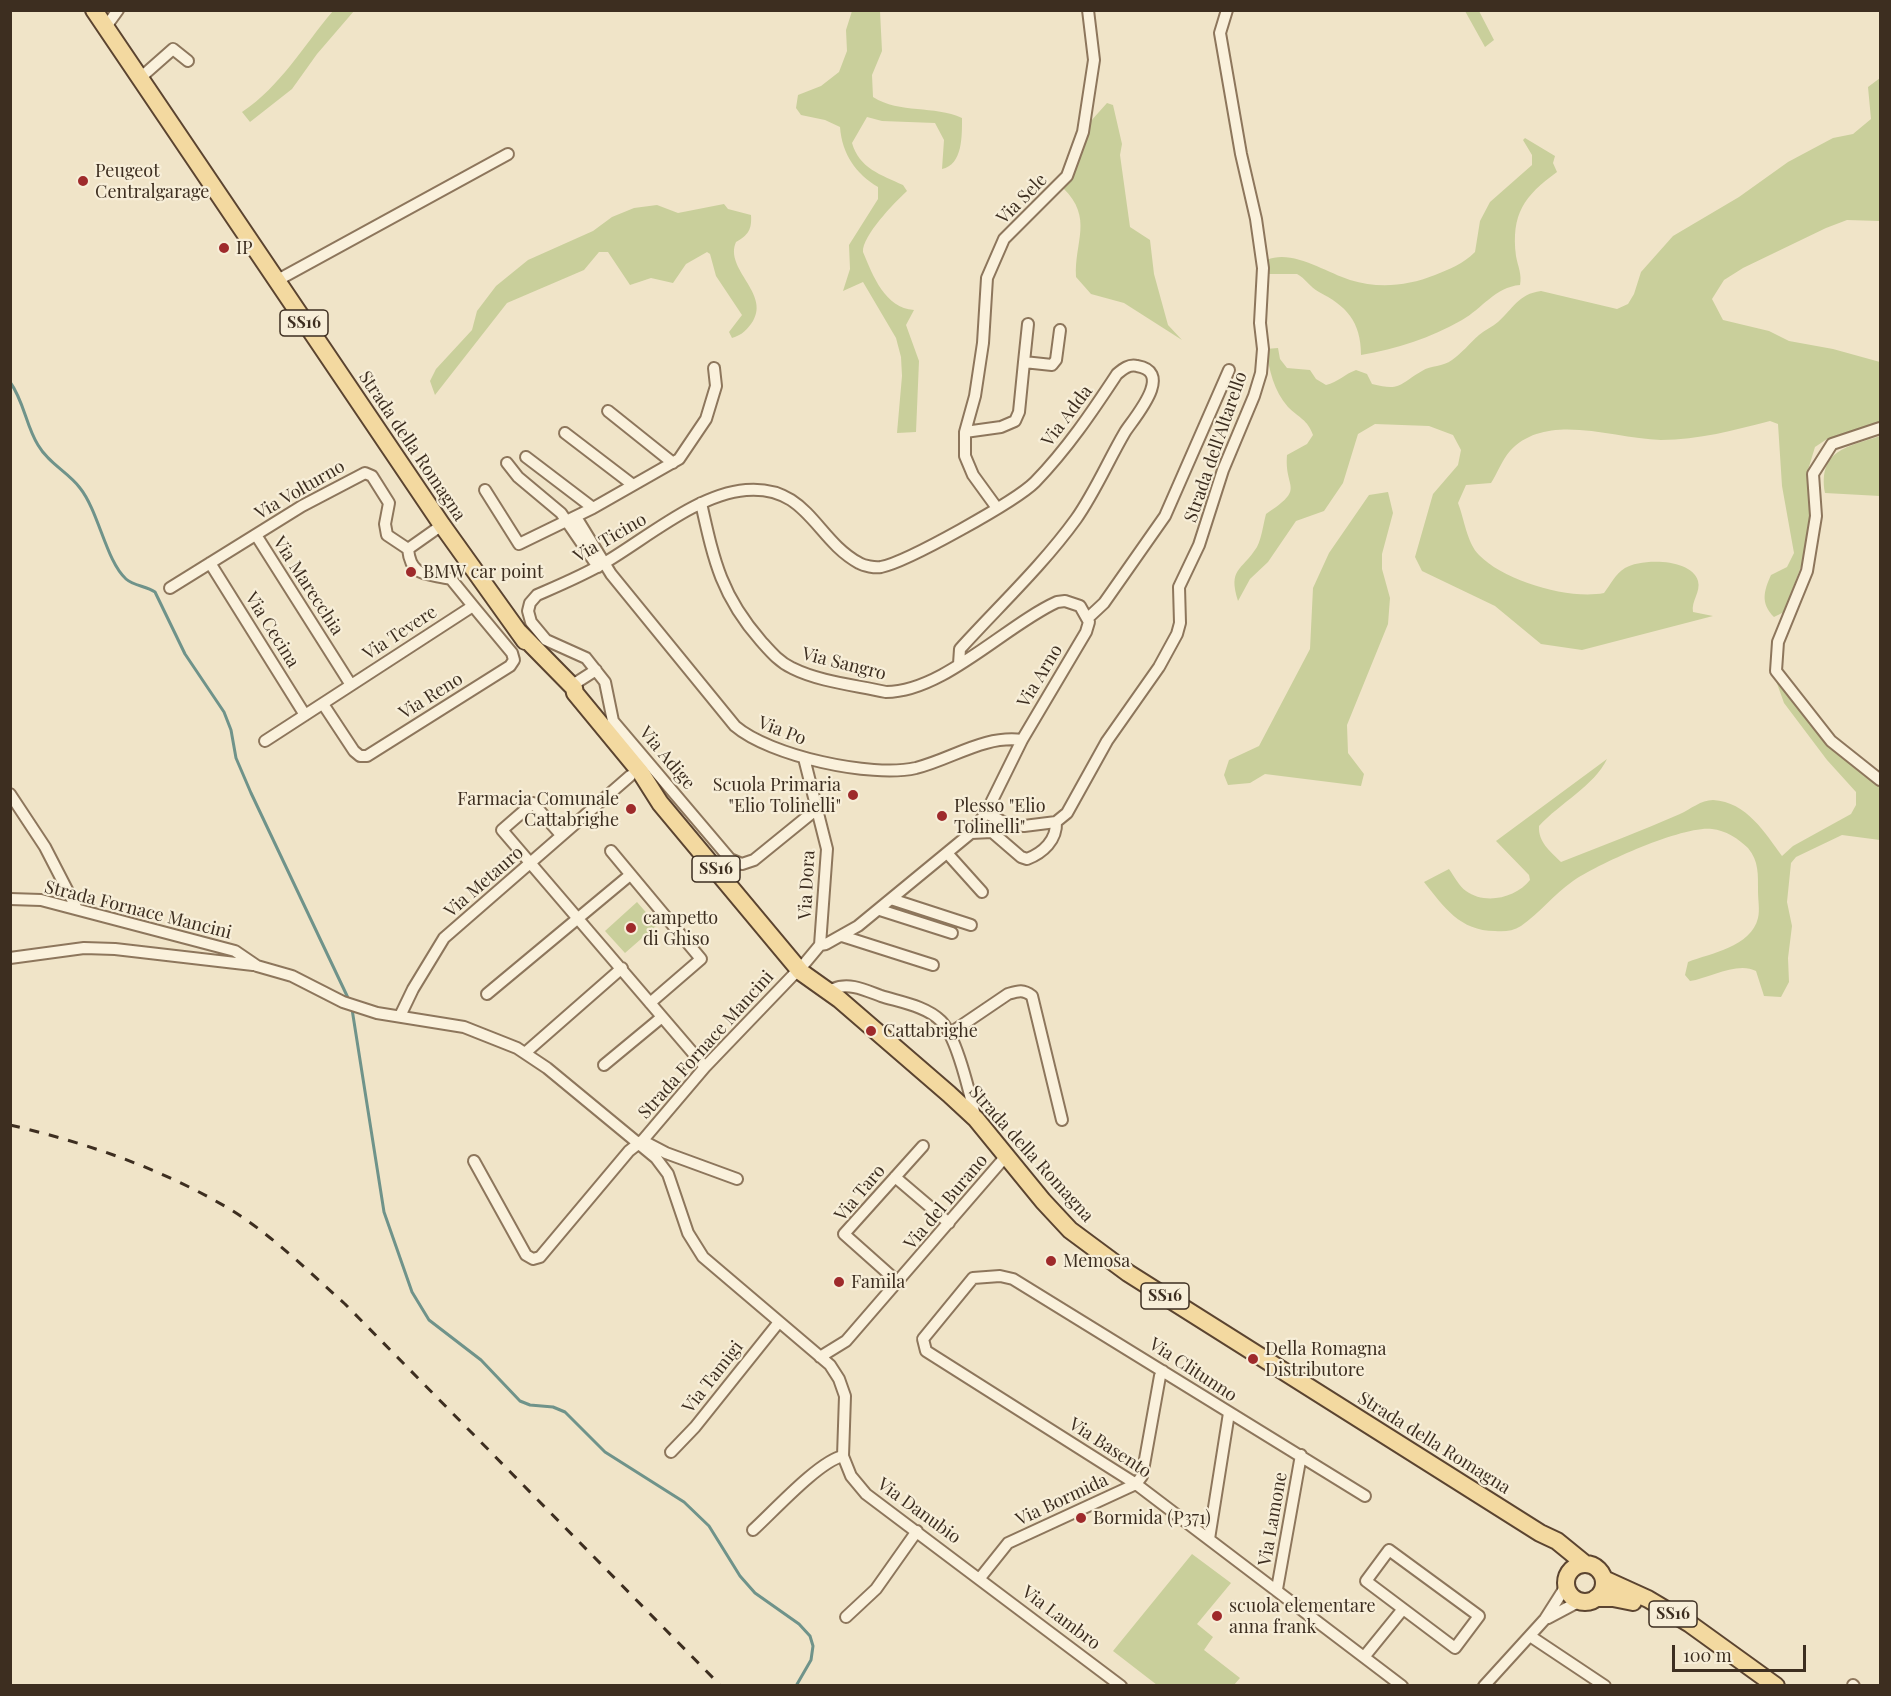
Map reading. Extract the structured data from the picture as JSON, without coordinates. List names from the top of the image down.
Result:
{
  "streets": {
    "main road": ["SS16", "Strada della Romagna"],
    "street": [
      "Via Sele",
      "Via Adda",
      "Strada dell'Altarello",
      "Via Volturno",
      "Via Ticino",
      "Via Marecchia",
      "Via Cecina",
      "Via Tevere",
      "Via Sangro",
      "Via Arno",
      "Via Reno",
      "Via Po",
      "Via Adige",
      "Via Metauro",
      "Via Dora",
      "Strada Fornace Mancini",
      "Via Taro",
      "Via del Burano",
      "Via Clitunno",
      "Via Tamigi",
      "Via Basento",
      "Via Bormida",
      "Via Danubio",
      "Via Lamone",
      "Via Lambro"
    ]
  },
  "crossings": [
    ["Via Sele", "Via Adda"],
    ["SS16", "Strada della Romagna"],
    ["Via Adda", "Via Ticino"],
    ["Via Adda", "Via Sangro"],
    ["Strada della Romagna", "Via Metauro"],
    ["Strada della Romagna", "Strada Fornace Mancini"],
    ["Strada della Romagna", "Via del Burano"],
    ["Strada dell'Altarello", "Via Arno"],
    ["Via Volturno", "Via Marecchia"],
    ["Via Volturno", "Via Cecina"],
    ["Via Volturno", "Via Tevere"],
    ["Via Ticino", "Via Sangro"],
    ["Via Ticino", "Via Po"],
    ["Via Ticino", "Via Adige"],
    ["Via Marecchia", "Via Tevere"],
    ["Via Cecina", "Via Tevere"],
    ["Via Tevere", "Via Reno"],
    ["Via Sangro", "Via Arno"],
    ["Via Arno", "Via Po"],
    ["Via Arno", "Via Dora"],
    ["Via Po", "Via Dora"],
    ["Via Adige", "Via Dora"],
    ["Via Metauro", "Strada Fornace Mancini"],
    ["Strada Fornace Mancini", "Via Danubio"],
    ["Via Taro", "Via del Burano"],
    ["Via Clitunno", "Via Basento"],
    ["Via Clitunno", "Via Lamone"],
    ["Via Tamigi", "Via Danubio"],
    ["Via Basento", "Via Bormida"],
    ["Via Basento", "Via Lamone"],
    ["Via Bormida", "Via Danubio"],
    ["Via Bormida", "Via Lambro"],
    ["Via Danubio", "Via Lambro"]
  ],
  "places": [
    "Peugeot Centralgarage",
    "IP",
    "BMW car point",
    "Scuola Primaria \"Elio Tolinelli\"",
    "Farmacia Comunale Cattabrighe",
    "Plesso \"Elio Tolinelli\"",
    "campetto di Ghiso",
    "Cattabrighe",
    "Memosa",
    "Famila",
    "Della Romagna Distributore",
    "Bormida (P371)",
    "scuola elementare anna frank"
  ],
  "scale_bar": "100 m"
}
